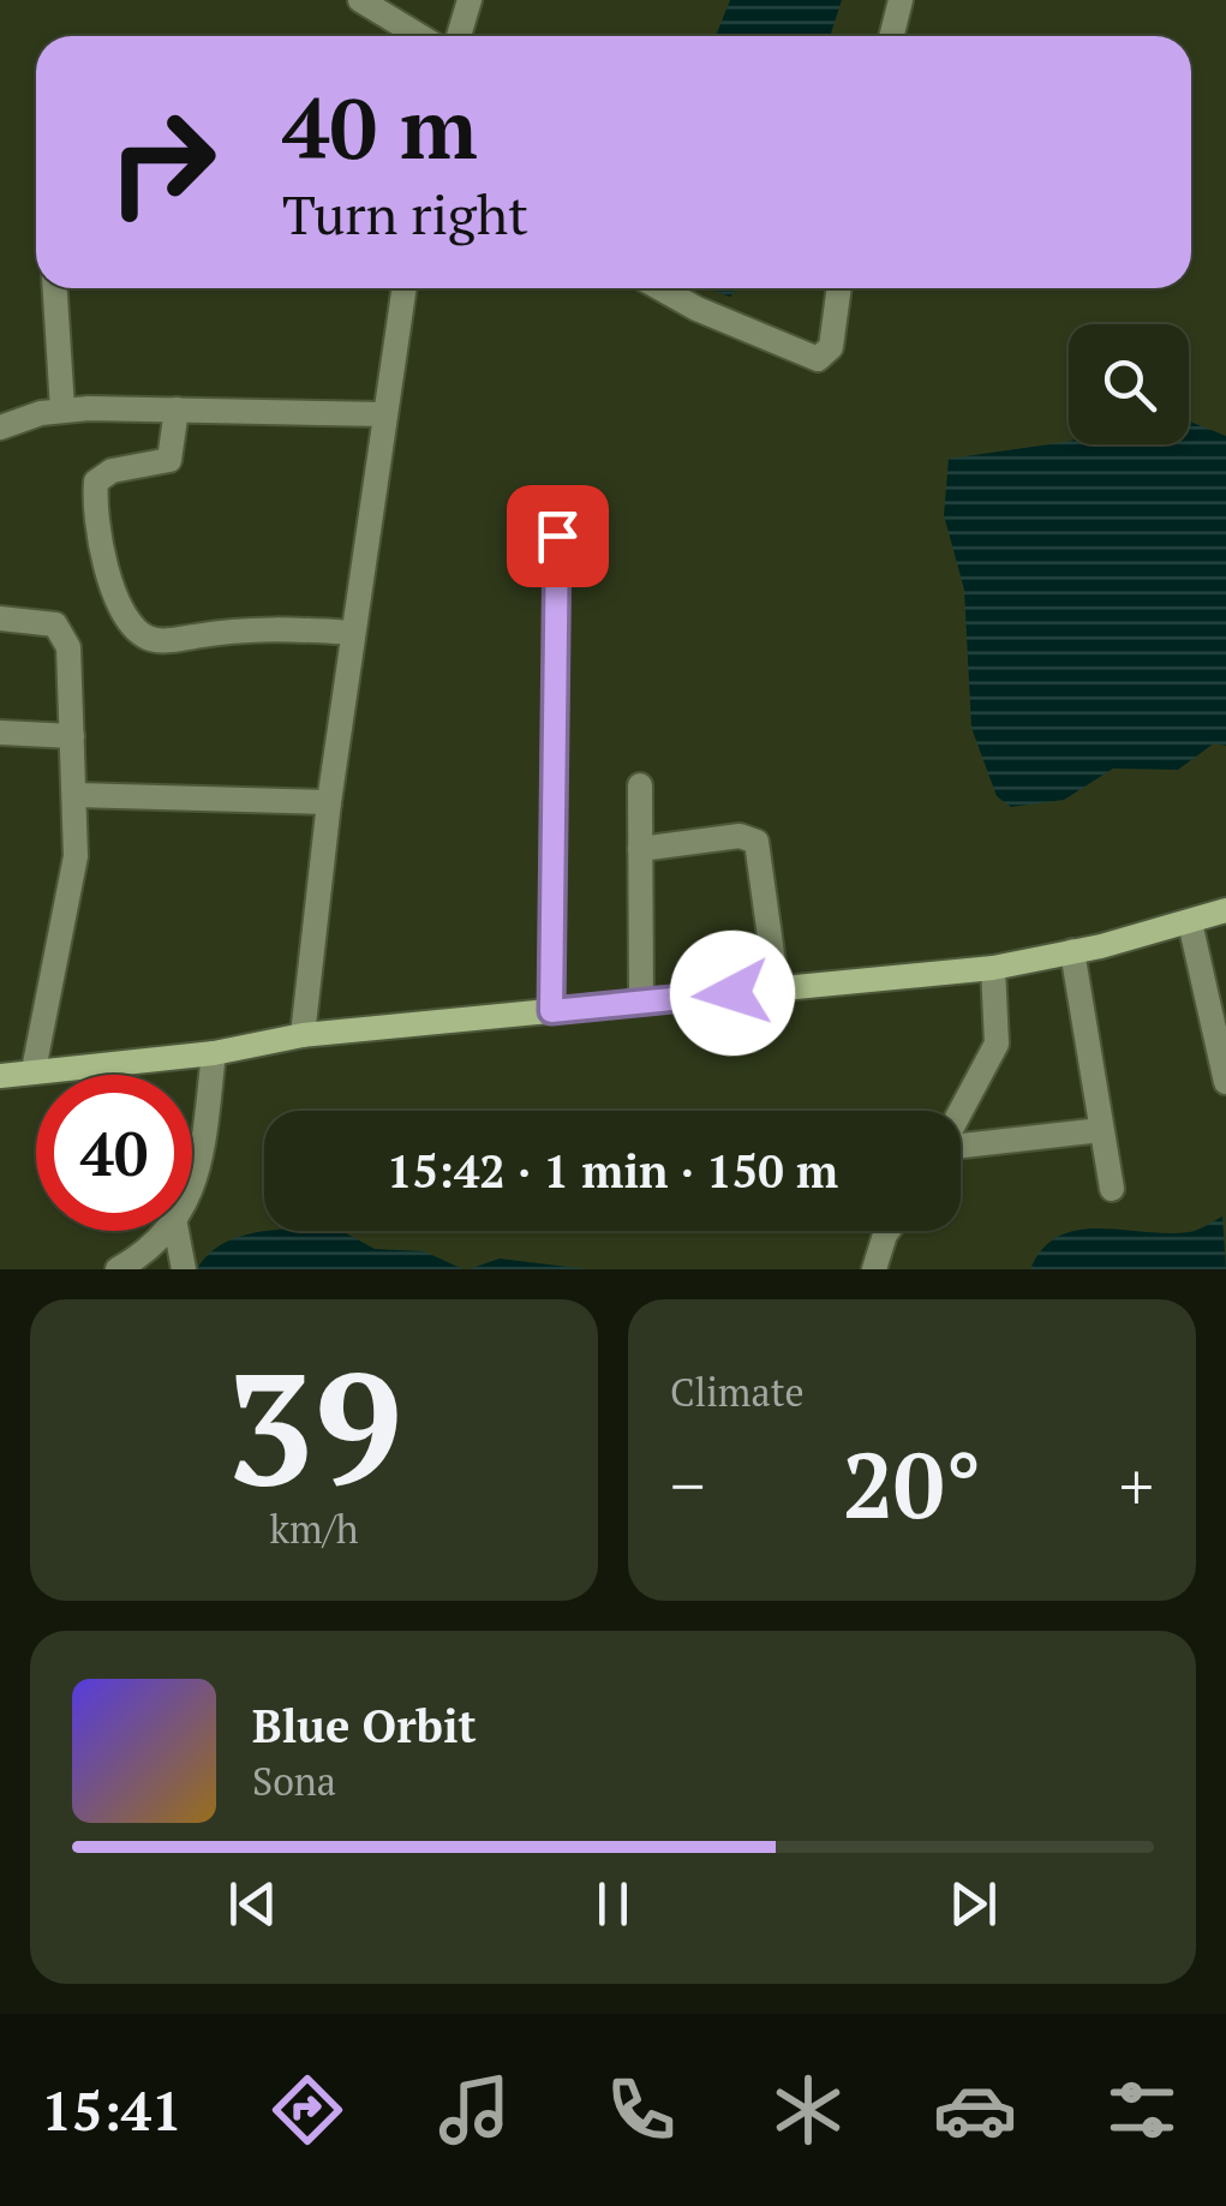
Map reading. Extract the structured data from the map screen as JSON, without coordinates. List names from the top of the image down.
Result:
{
  "page": {
    "turn": ["40 m", "Turn right"],
    "limit": "40",
    "trip": "15:42 · 1 min · 150 m",
    "tile": [
      ["39", "km/h"],
      "Climate"
    ],
    "heat": ["−", "20°", "+"],
    "song": ["Blue Orbit", "Sona"],
    "tabs": "15:41"
  }
}
